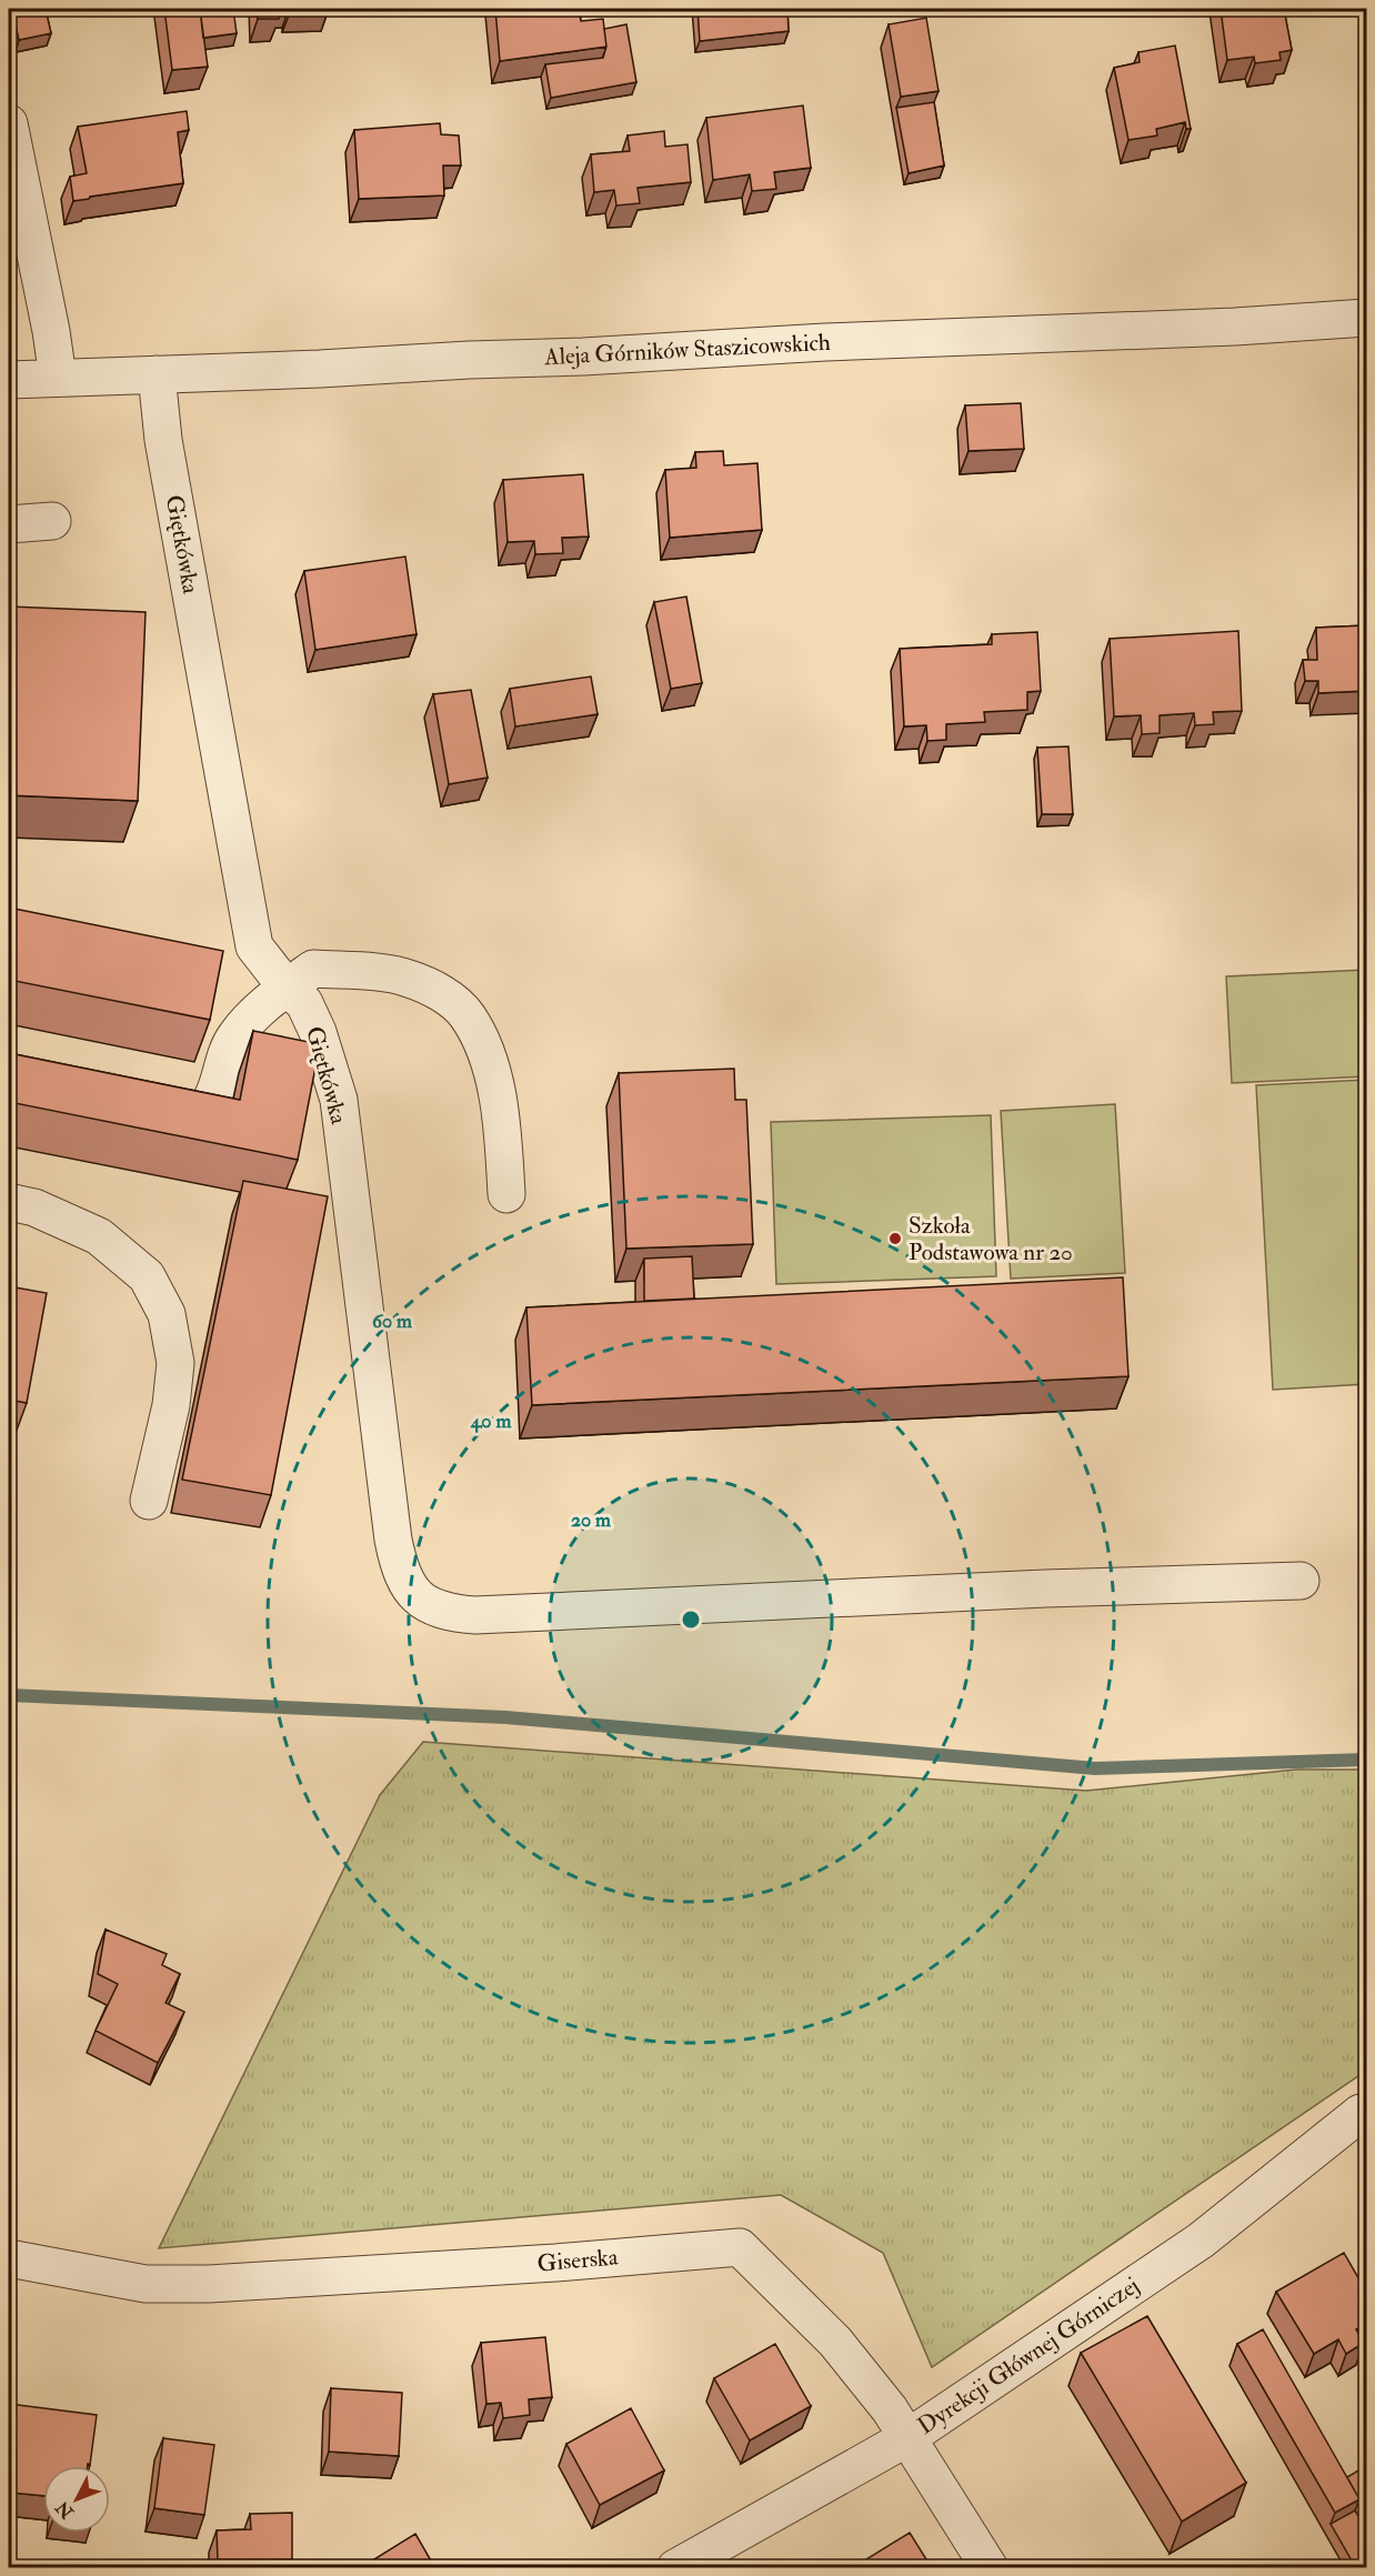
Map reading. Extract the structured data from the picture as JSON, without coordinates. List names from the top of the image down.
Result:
{
  "streets": {
    "street": [
      "Aleja Górników Staszicowskich",
      "Giętkówka",
      "Giserska",
      "Dyrekcji Głównej Górniczej"
    ]
  },
  "crossings": [
    ["Aleja Górników Staszicowskich", "Giętkówka"],
    ["Giserska", "Dyrekcji Głównej Górniczej"]
  ],
  "places": ["Szkoła Podstawowa nr 20"],
  "north": "bottom left",
  "rings": ["60 m", "40 m", "20 m"]
}
